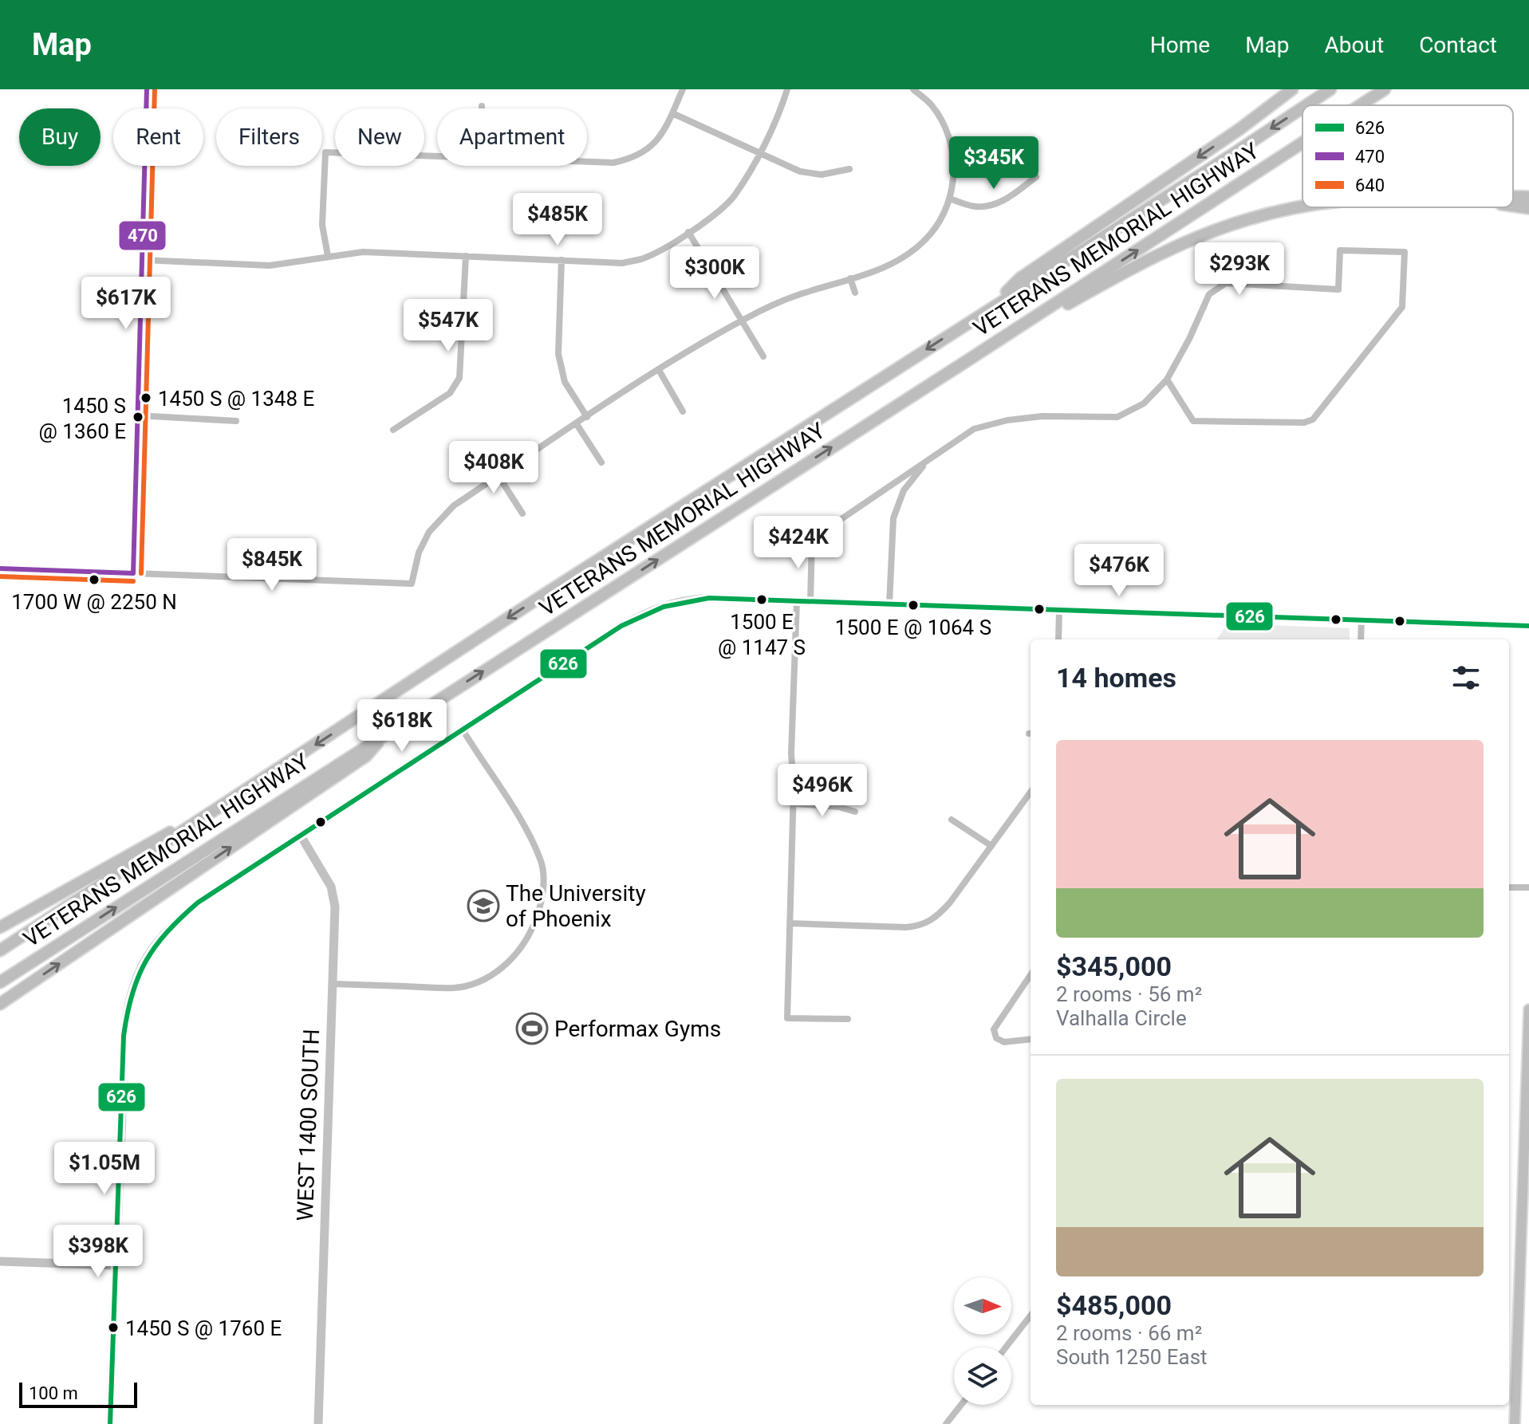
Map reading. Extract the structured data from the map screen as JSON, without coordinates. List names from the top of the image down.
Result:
{
  "streets": {
    "highway": ["VETERANS MEMORIAL HIGHWAY"],
    "street": ["WEST 1400 SOUTH"]
  },
  "places": {
    "other": [
      "1450 S @ 1348 E",
      "1450 S @ 1360 E",
      "1700 W @ 2250 N",
      "1500 E @ 1147 S",
      "1500 E @ 1064 S",
      "1450 S @ 1760 E"
    ],
    "school or university": ["The University of Phoenix"],
    "sports": ["Performax Gyms"]
  },
  "lines": ["transit line 470", "transit line 640", "transit line 626"],
  "legend": ["626", "470", "640"],
  "scale_bar": "100 m",
  "north": "right",
  "page": {
    "header": "Map",
    "nav": [
      "Home",
      "Map",
      "About",
      "Contact"
    ],
    "chip": [
      "Buy",
      "Rent",
      "Filters",
      "New",
      "Apartment"
    ],
    "price": [
      "$345K",
      "$485K",
      "$293K",
      "$300K",
      "$617K",
      "$547K",
      "$408K",
      "$424K",
      "$845K",
      "$476K",
      "$618K",
      "$496K",
      "$1.05M",
      "$398K"
    ],
    "heading": "14 homes",
    "list": [
      {
        "name": "$345,000",
        "note": "2 rooms · 56 m² · Valhalla Circle"
      },
      {
        "name": "$485,000",
        "note": "2 rooms · 66 m² · South 1250 East"
      }
    ],
    "scale": "100 m"
  }
}
